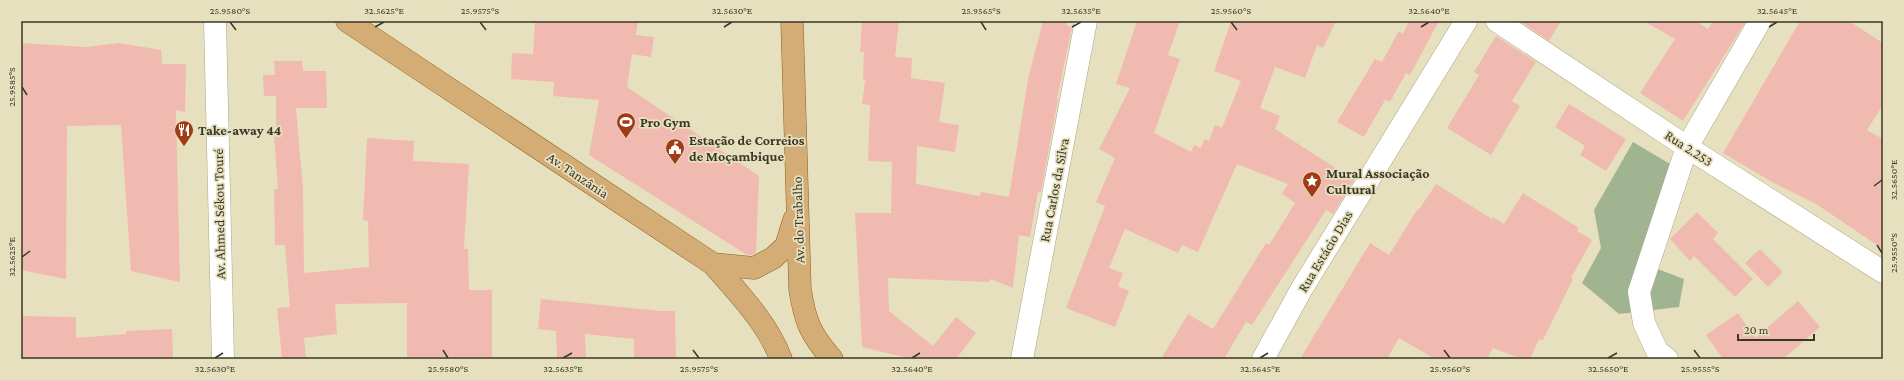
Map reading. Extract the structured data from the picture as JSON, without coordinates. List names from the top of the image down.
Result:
{
  "streets": {
    "main road": ["Av. Tanzânia", "Av. do Trabalho"],
    "street": [
      "Rua 2.253",
      "Rua Carlos da Silva",
      "Av. Ahmed Sékou Touré",
      "Rua Estácio Dias"
    ]
  },
  "places": {
    "sports": ["Pro Gym"],
    "restaurant": ["Take-away 44"],
    "public building": ["Estação de Correios de Moçambique"],
    "place": ["Mural Associação Cultural"]
  },
  "scale_bar": "20 m",
  "coordinates": [
    "25.9580°S",
    "32.5625°E",
    "25.9575°S",
    "32.5630°E",
    "25.9565°S",
    "32.5635°E",
    "25.9560°S",
    "32.5640°E",
    "32.5645°E",
    "25.9585°S",
    "32.5650°E",
    "25.9550°S",
    "25.9555°S"
  ]
}
